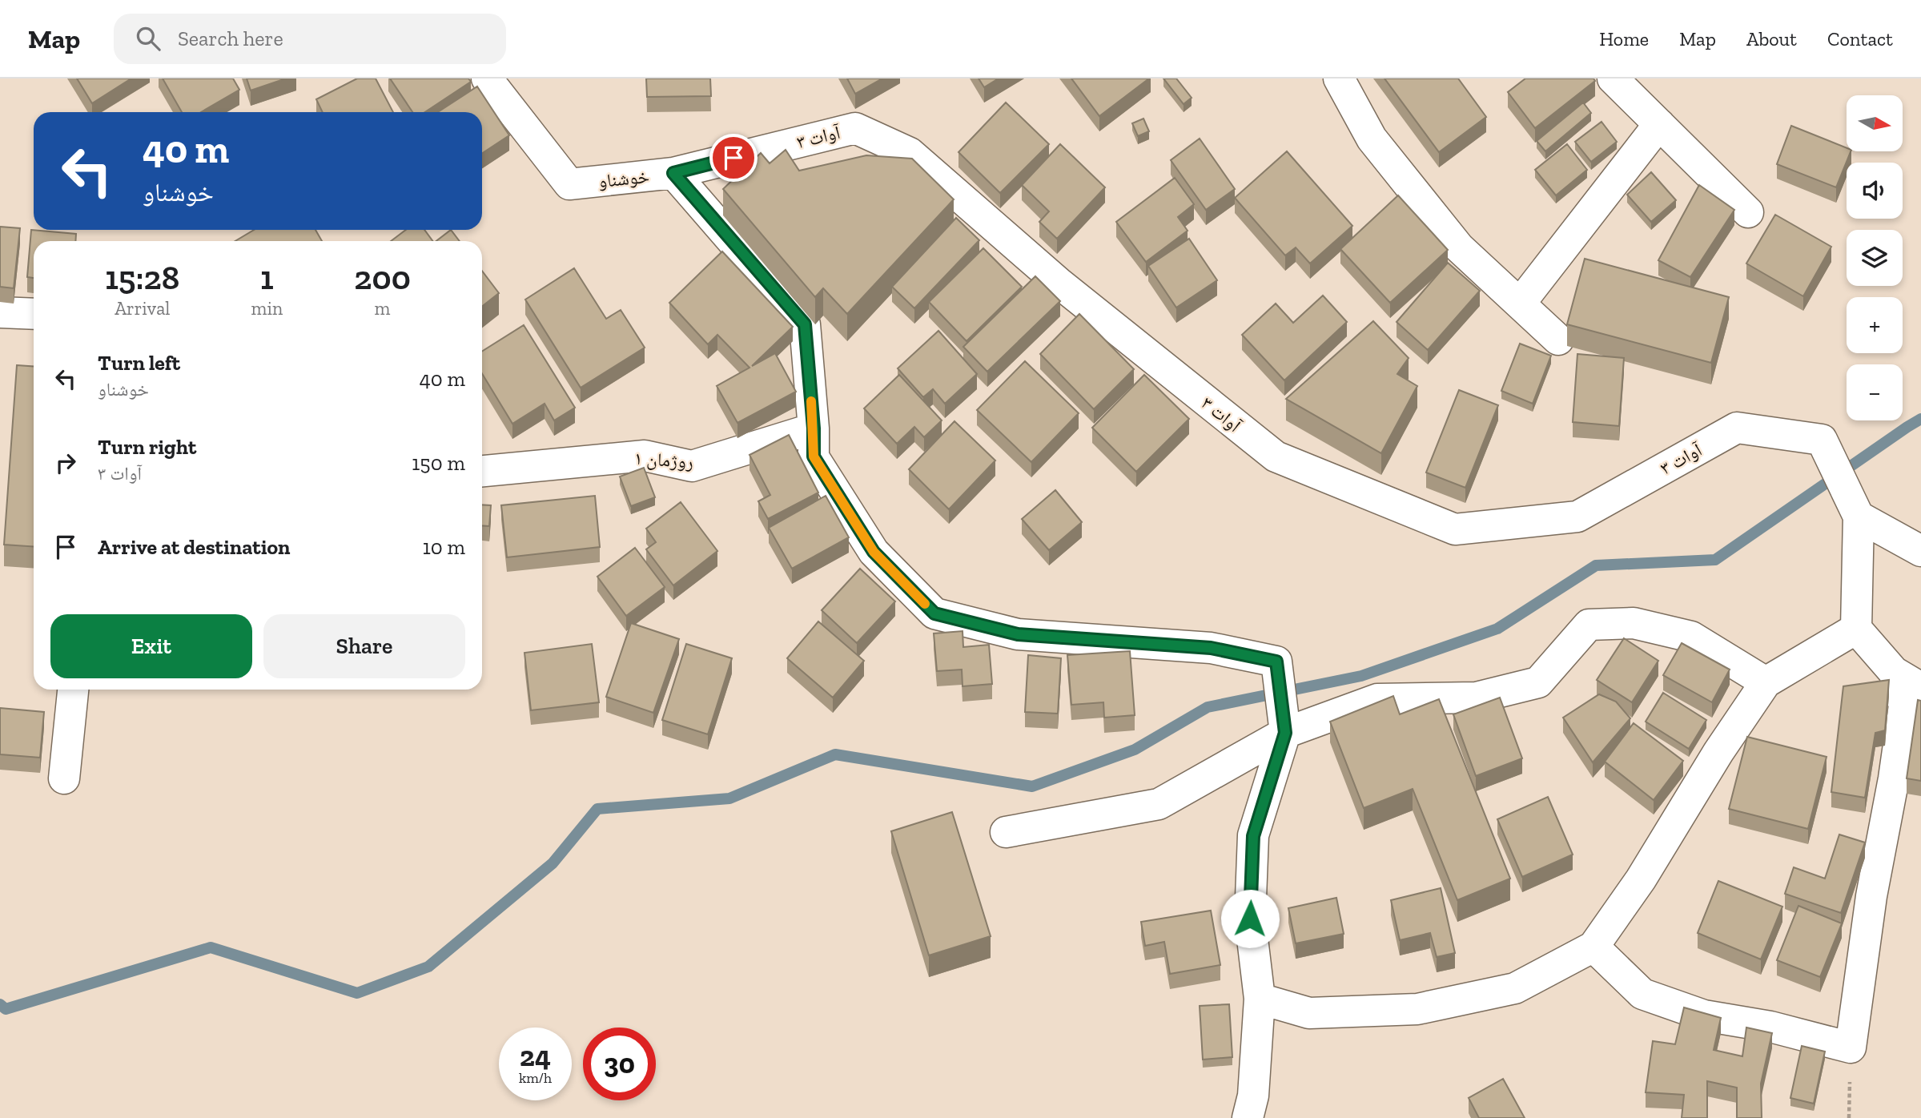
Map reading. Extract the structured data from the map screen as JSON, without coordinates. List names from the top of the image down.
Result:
{
  "streets": {
    "street": ["آوات ۳", "خوشناو", "روژمان ۱"]
  },
  "crossings": [
    ["آوات ۳", "خوشناو"],
    ["خوشناو", "روژمان ۱"]
  ],
  "north": "right",
  "page": {
    "header": "Map",
    "search": "Search here",
    "nav": [
      "Home",
      "Map",
      "About",
      "Contact"
    ],
    "map_buttons": ["+", "−"],
    "turn": ["40 m", "خوشناو"],
    "eta": [
      "15:28",
      "Arrival",
      "1",
      "min",
      "200",
      "m"
    ],
    "list": [
      {
        "name": "Turn left",
        "note": "خوشناو",
        "value": "40 m"
      },
      {
        "name": "Turn right",
        "note": "آوات ۳",
        "value": "150 m"
      },
      {
        "name": "Arrive at destination",
        "value": "10 m"
      }
    ],
    "buttons": ["Exit", "Share"],
    "speed": "24 km/h",
    "limit": "30"
  }
}
